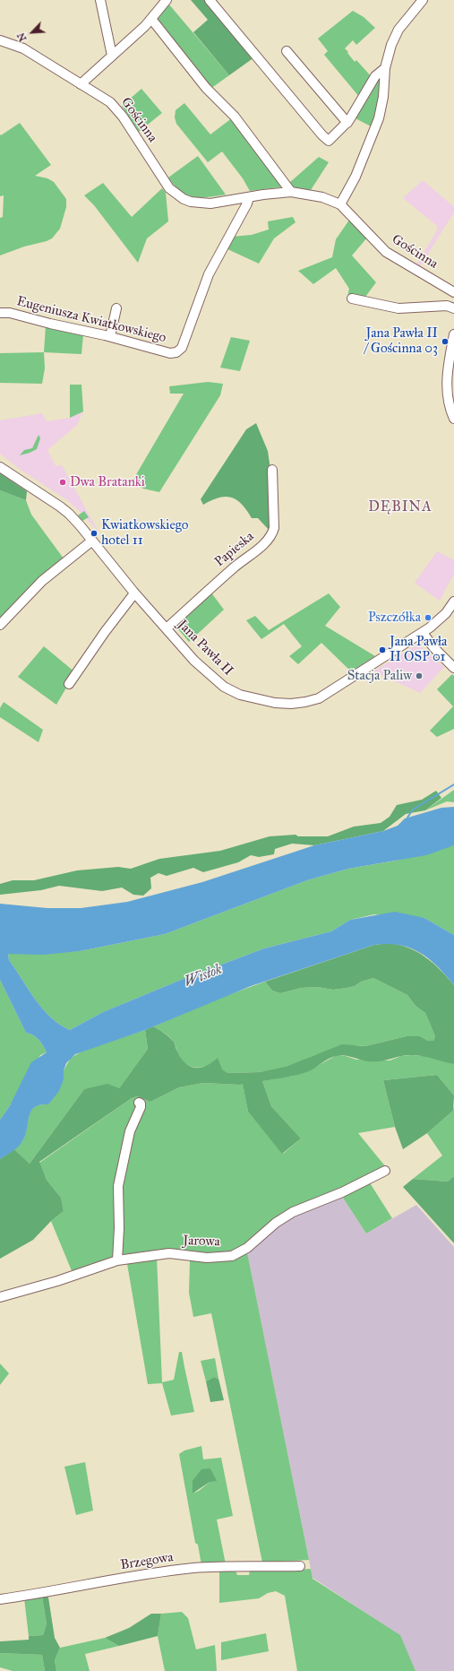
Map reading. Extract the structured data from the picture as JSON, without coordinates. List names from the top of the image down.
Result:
{
  "streets": {
    "street": [
      "Gościnna",
      "Eugeniusza Kwiatkowskiego",
      "Papieska",
      "Jana Pawła II",
      "Jarowa",
      "Brzegowa"
    ]
  },
  "crossings": [
    ["Gościnna", "Eugeniusza Kwiatkowskiego"],
    ["Papieska", "Jana Pawła II"]
  ],
  "districts": ["DĘBINA"],
  "water": ["Wisłok"],
  "places": [
    "Jana Pawła II / Gościnna 03",
    "Dwa Bratanki",
    "Kwiatkowskiego hotel 11",
    "Pszczółka",
    "Jana Pawła II OSP 01",
    "Stacja Paliw"
  ],
  "north": "bottom left"
}
